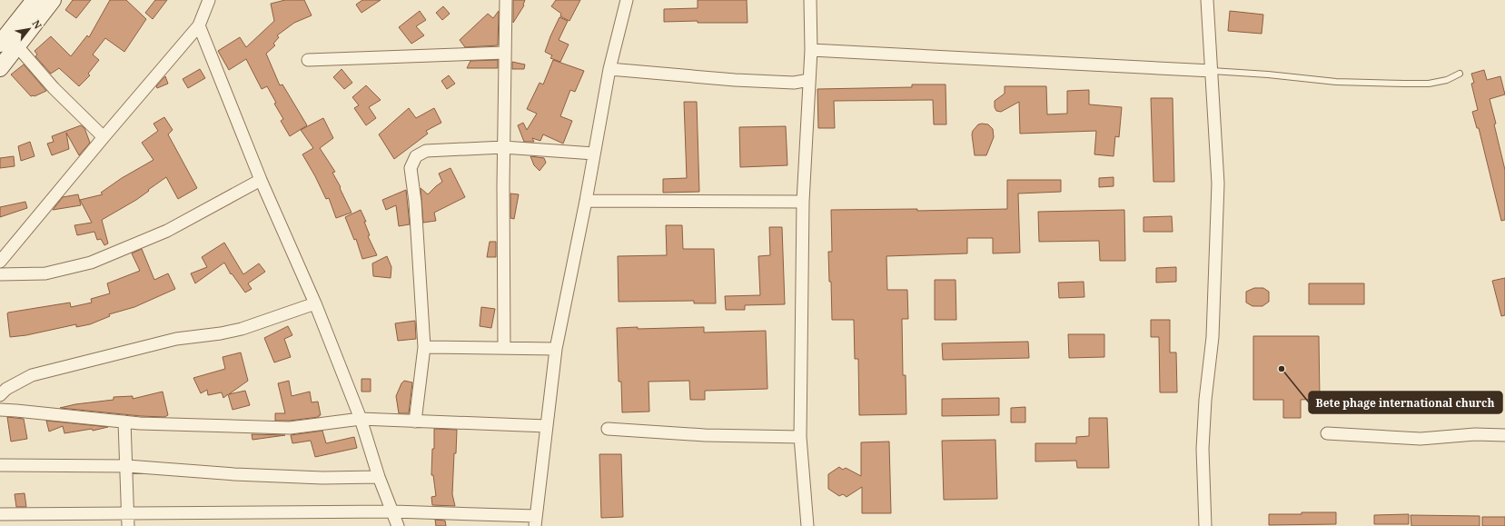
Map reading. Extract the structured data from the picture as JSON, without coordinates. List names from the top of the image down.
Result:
{
  "places": ["Bete phage international church"],
  "north": "top right"
}
